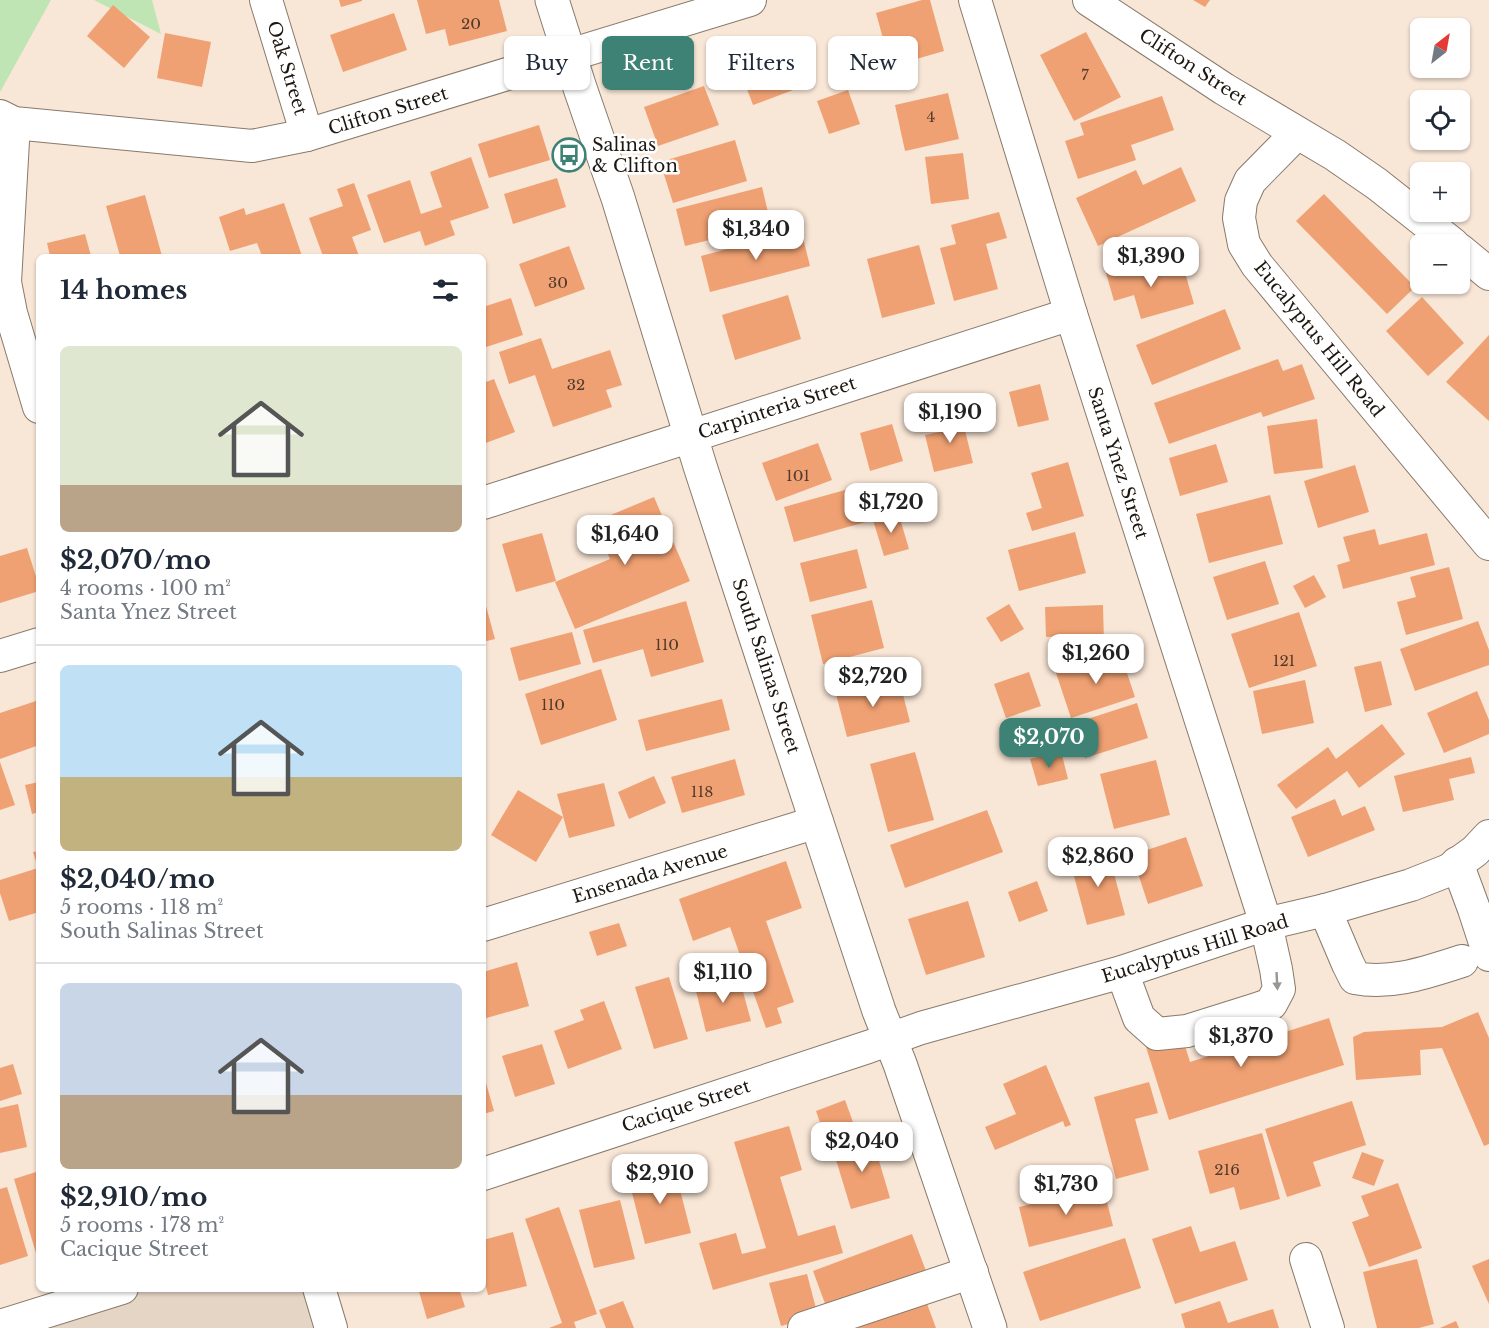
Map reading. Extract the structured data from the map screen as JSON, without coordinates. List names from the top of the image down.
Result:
{
  "streets": {
    "main road": ["South Salinas Street"],
    "street": [
      "Clifton Street",
      "Oak Street",
      "Eucalyptus Hill Road",
      "Carpinteria Street",
      "Santa Ynez Street",
      "Ensenada Avenue",
      "Cacique Street"
    ]
  },
  "crossings": [
    ["Clifton Street", "Oak Street"],
    ["Clifton Street", "Eucalyptus Hill Road"],
    ["Eucalyptus Hill Road", "Santa Ynez Street"],
    ["Eucalyptus Hill Road", "South Salinas Street"],
    ["Eucalyptus Hill Road", "Cacique Street"],
    ["Carpinteria Street", "Santa Ynez Street"],
    ["Carpinteria Street", "South Salinas Street"],
    ["South Salinas Street", "Ensenada Avenue"],
    ["South Salinas Street", "Cacique Street"]
  ],
  "places": {
    "bus stop": ["Salinas & Clifton"]
  },
  "house_numbers": [
    "20",
    "7",
    "4",
    "30",
    "32",
    "101",
    "110",
    "121",
    "110",
    "118",
    "216"
  ],
  "north": "top right",
  "page": {
    "map_buttons": ["+", "−"],
    "chip": [
      "Buy",
      "Rent",
      "Filters",
      "New"
    ],
    "price": [
      "$1,340",
      "$1,390",
      "$1,190",
      "$1,720",
      "$1,640",
      "$1,260",
      "$2,720",
      "$2,070",
      "$2,860",
      "$1,110",
      "$1,370",
      "$2,040",
      "$2,910",
      "$1,730"
    ],
    "heading": "14 homes",
    "list": [
      {
        "name": "$2,070/mo",
        "note": "4 rooms · 100 m² · Santa Ynez Street"
      },
      {
        "name": "$2,040/mo",
        "note": "5 rooms · 118 m² · South Salinas Street"
      },
      {
        "name": "$2,910/mo",
        "note": "5 rooms · 178 m² · Cacique Street"
      }
    ]
  }
}
